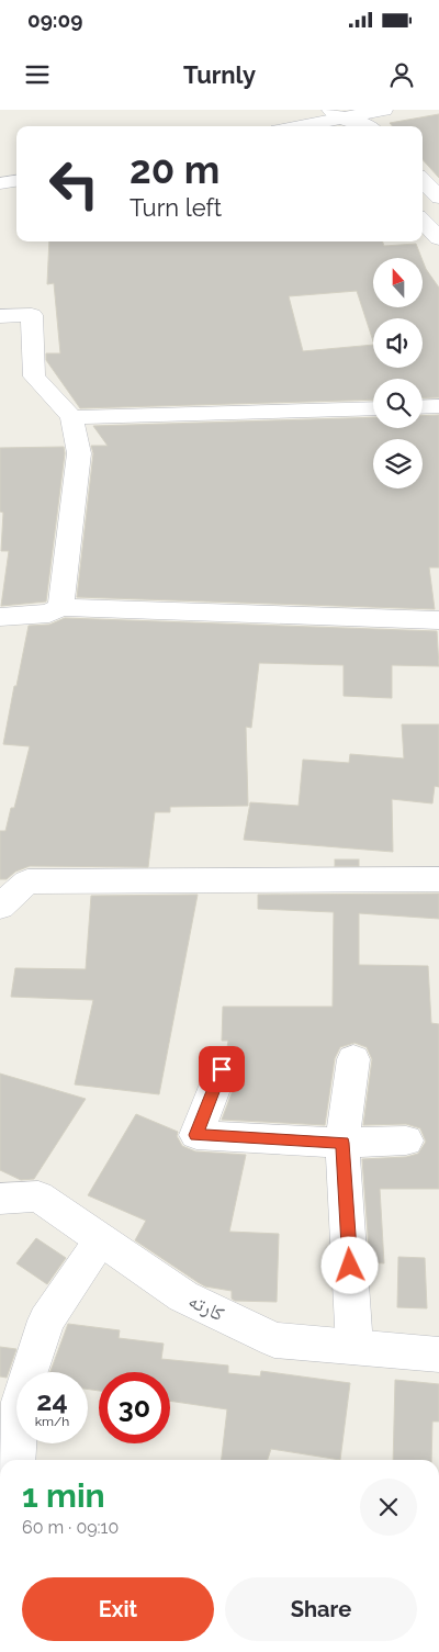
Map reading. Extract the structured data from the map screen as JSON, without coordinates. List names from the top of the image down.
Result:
{
  "streets": {
    "street": ["کارته"]
  },
  "north": "top",
  "page": {
    "status": "09:09",
    "header": "Turnly",
    "turn": ["20 m", "Turn left"],
    "speed": "24 km/h",
    "limit": "30",
    "heading": ["1 min", "60 m · 09:10"],
    "buttons": ["Exit", "Share"]
  }
}
